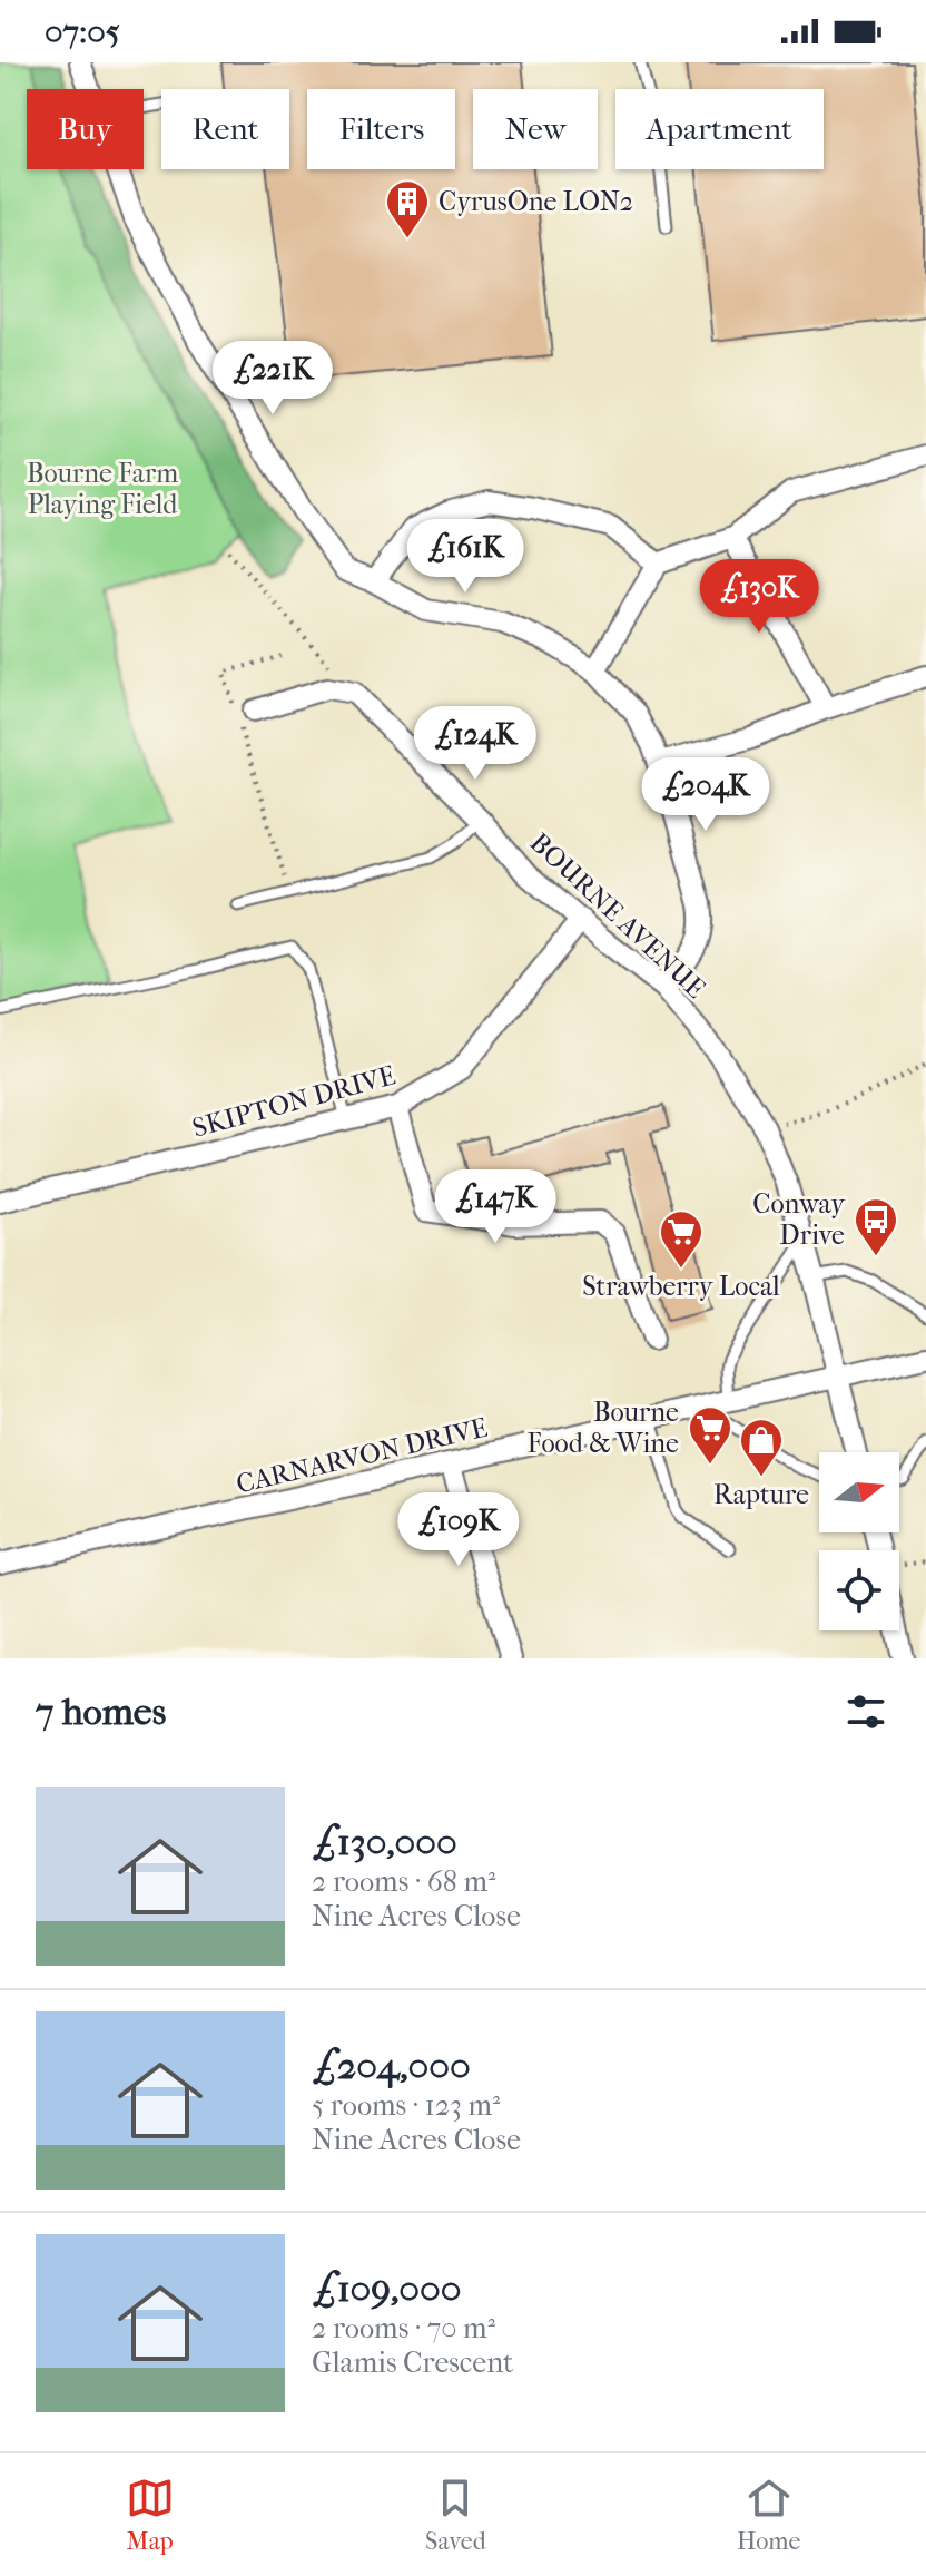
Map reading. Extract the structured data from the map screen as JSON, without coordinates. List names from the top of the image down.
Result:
{
  "streets": {
    "street": ["BOURNE AVENUE", "SKIPTON DRIVE", "CARNARVON DRIVE"]
  },
  "crossings": [
    ["BOURNE AVENUE", "SKIPTON DRIVE"],
    ["BOURNE AVENUE", "CARNARVON DRIVE"]
  ],
  "parks": ["Bourne Farm Playing Field"],
  "places": {
    "building": ["CyrusOne LON2"],
    "bus stop": ["Conway Drive"],
    "supermarket": ["Strawberry Local", "Bourne Food & Wine"],
    "shop": ["Rapture"]
  },
  "north": "right",
  "page": {
    "status": "07:05",
    "chip": [
      "Buy",
      "Rent",
      "Filters",
      "New",
      "Apartment"
    ],
    "price": [
      "£221K",
      "£161K",
      "£130K",
      "£124K",
      "£204K",
      "£147K",
      "£109K"
    ],
    "heading": "7 homes",
    "list": [
      {
        "name": "£130,000",
        "note": "2 rooms · 68 m² · Nine Acres Close"
      },
      {
        "name": "£204,000",
        "note": "5 rooms · 123 m² · Nine Acres Close"
      },
      {
        "name": "£109,000",
        "note": "2 rooms · 70 m² · Glamis Crescent"
      }
    ],
    "tabs": ["Map", "Saved", "Home"]
  }
}
